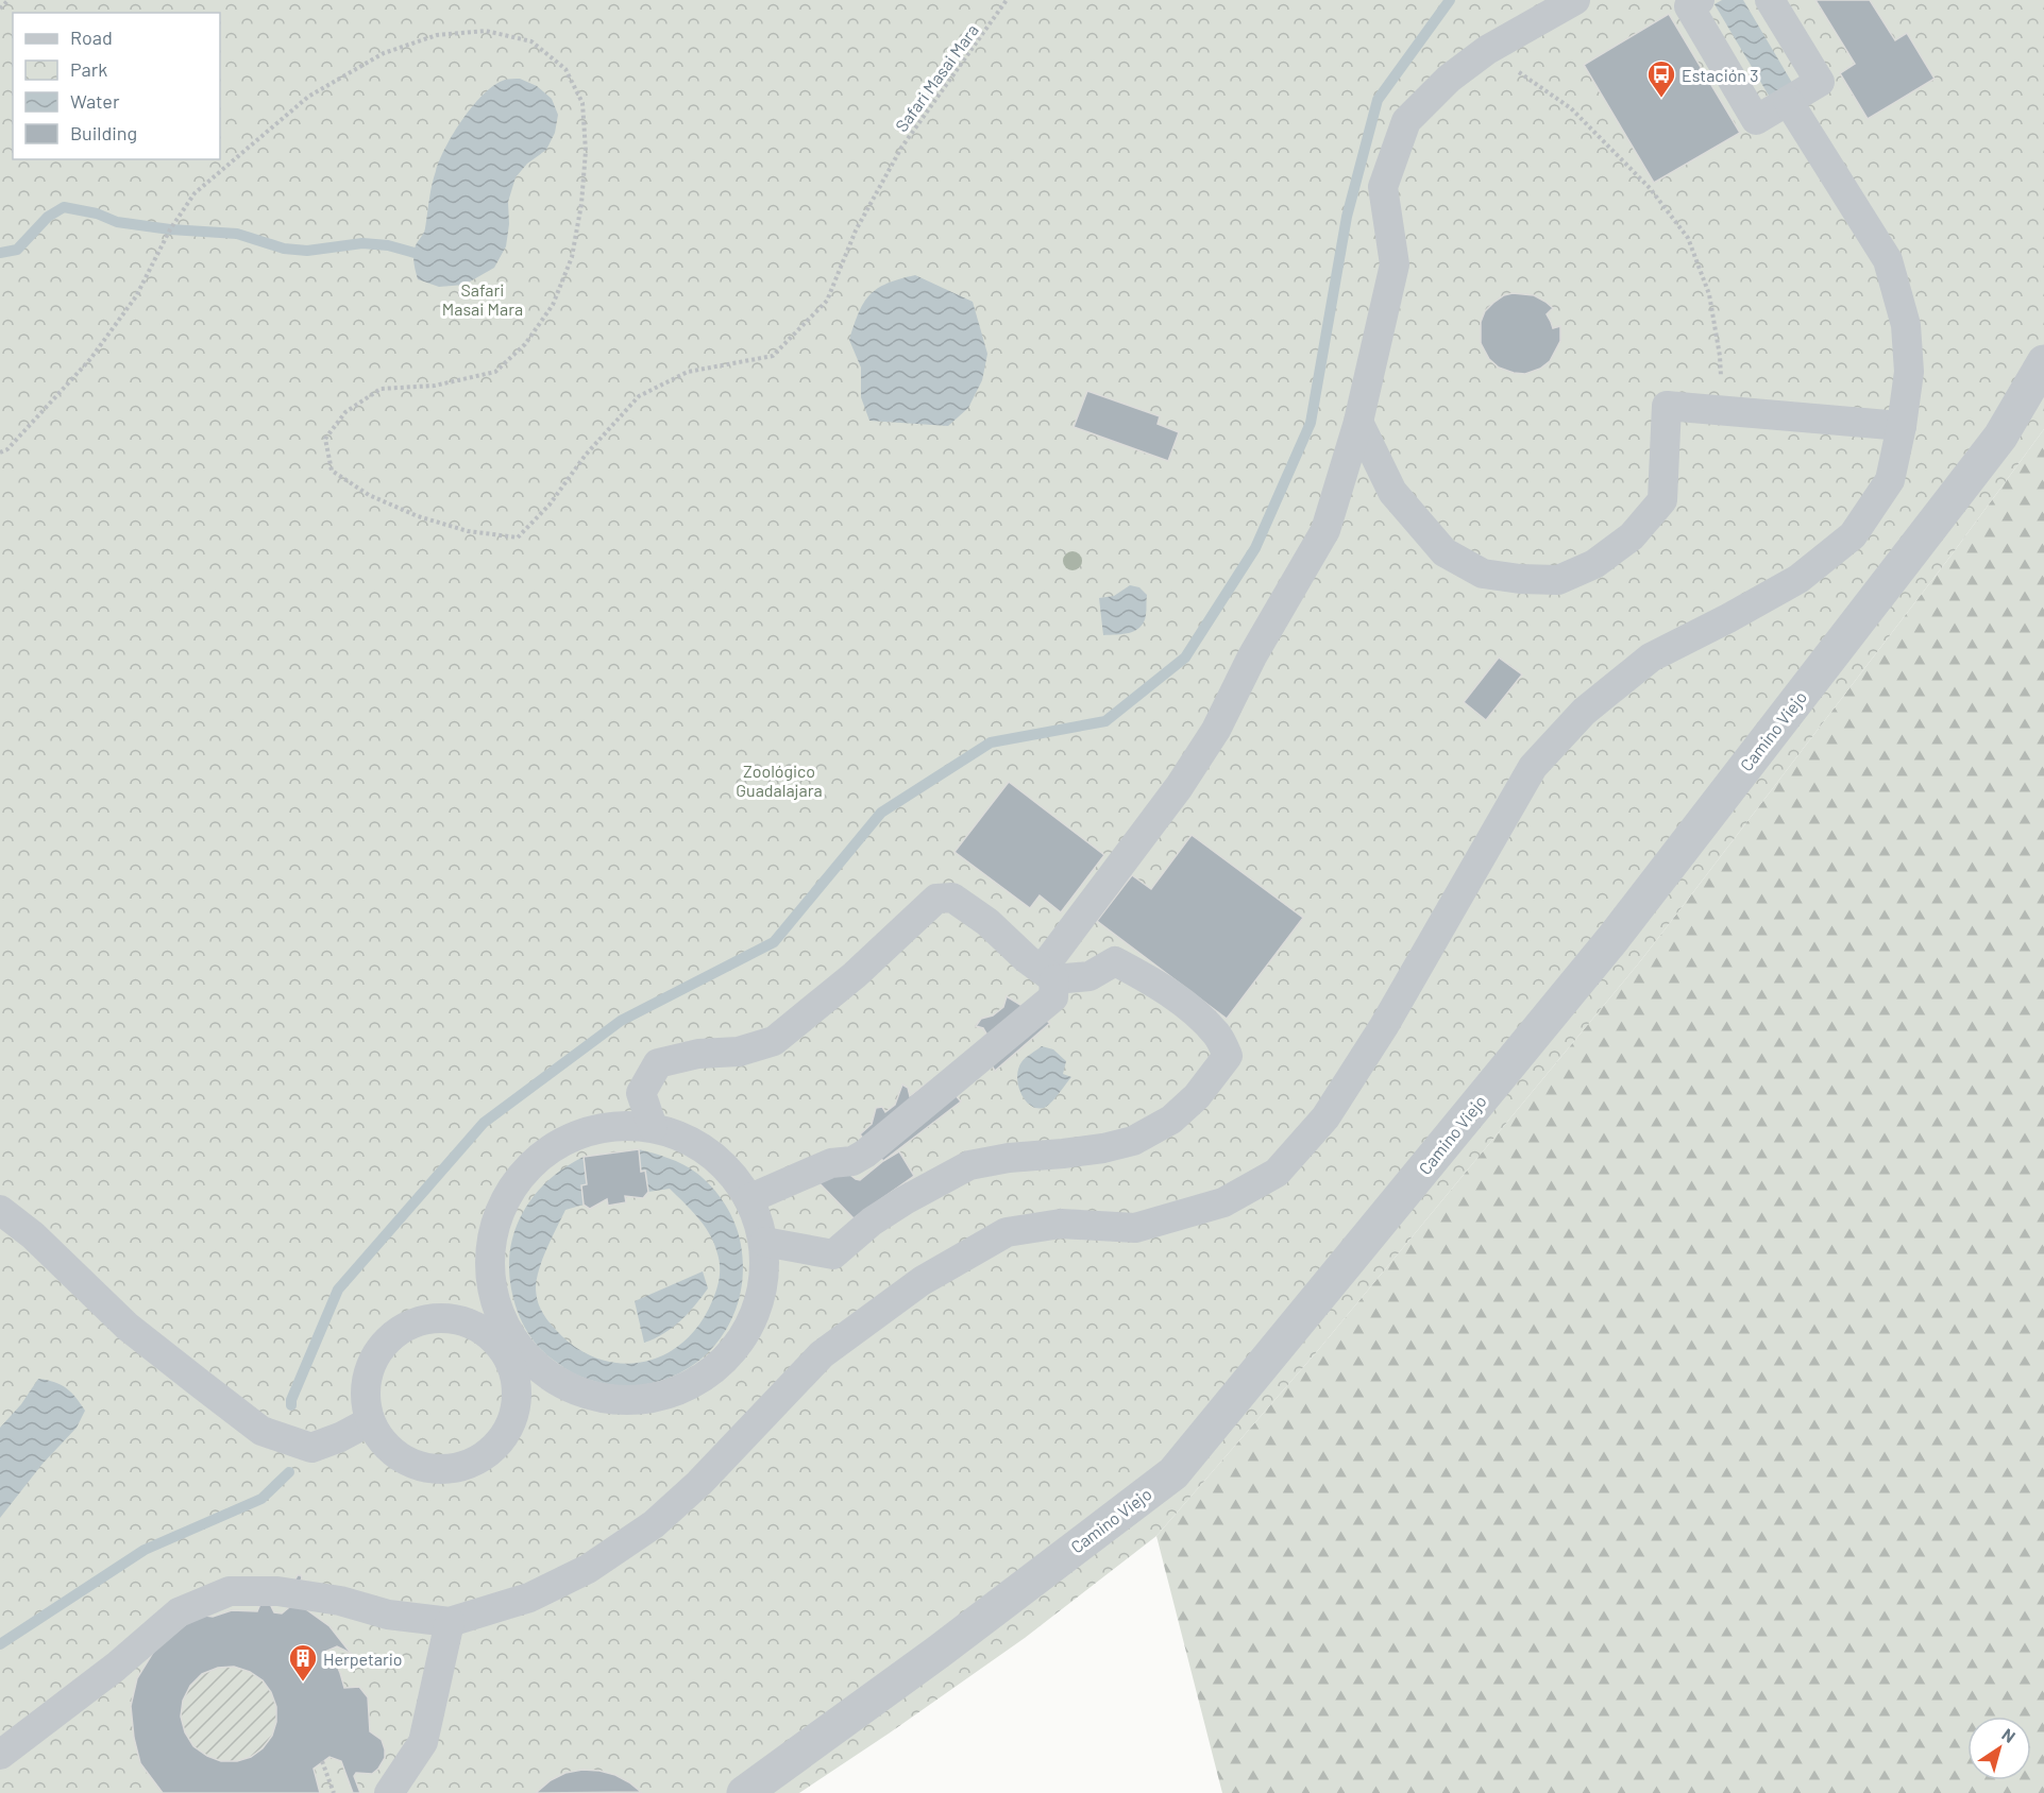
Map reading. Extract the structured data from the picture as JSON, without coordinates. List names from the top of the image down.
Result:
{
  "streets": {
    "street": ["Camino Viejo"],
    "path": ["Safari Masai Mara"]
  },
  "parks": ["Safari Masai Mara", "Zoológico Guadalajara"],
  "places": {
    "bus stop": ["Estación 3"],
    "building": ["Herpetario"]
  },
  "legend": [
    "Road",
    "Park",
    "Water",
    "Building"
  ],
  "north": "top right"
}
